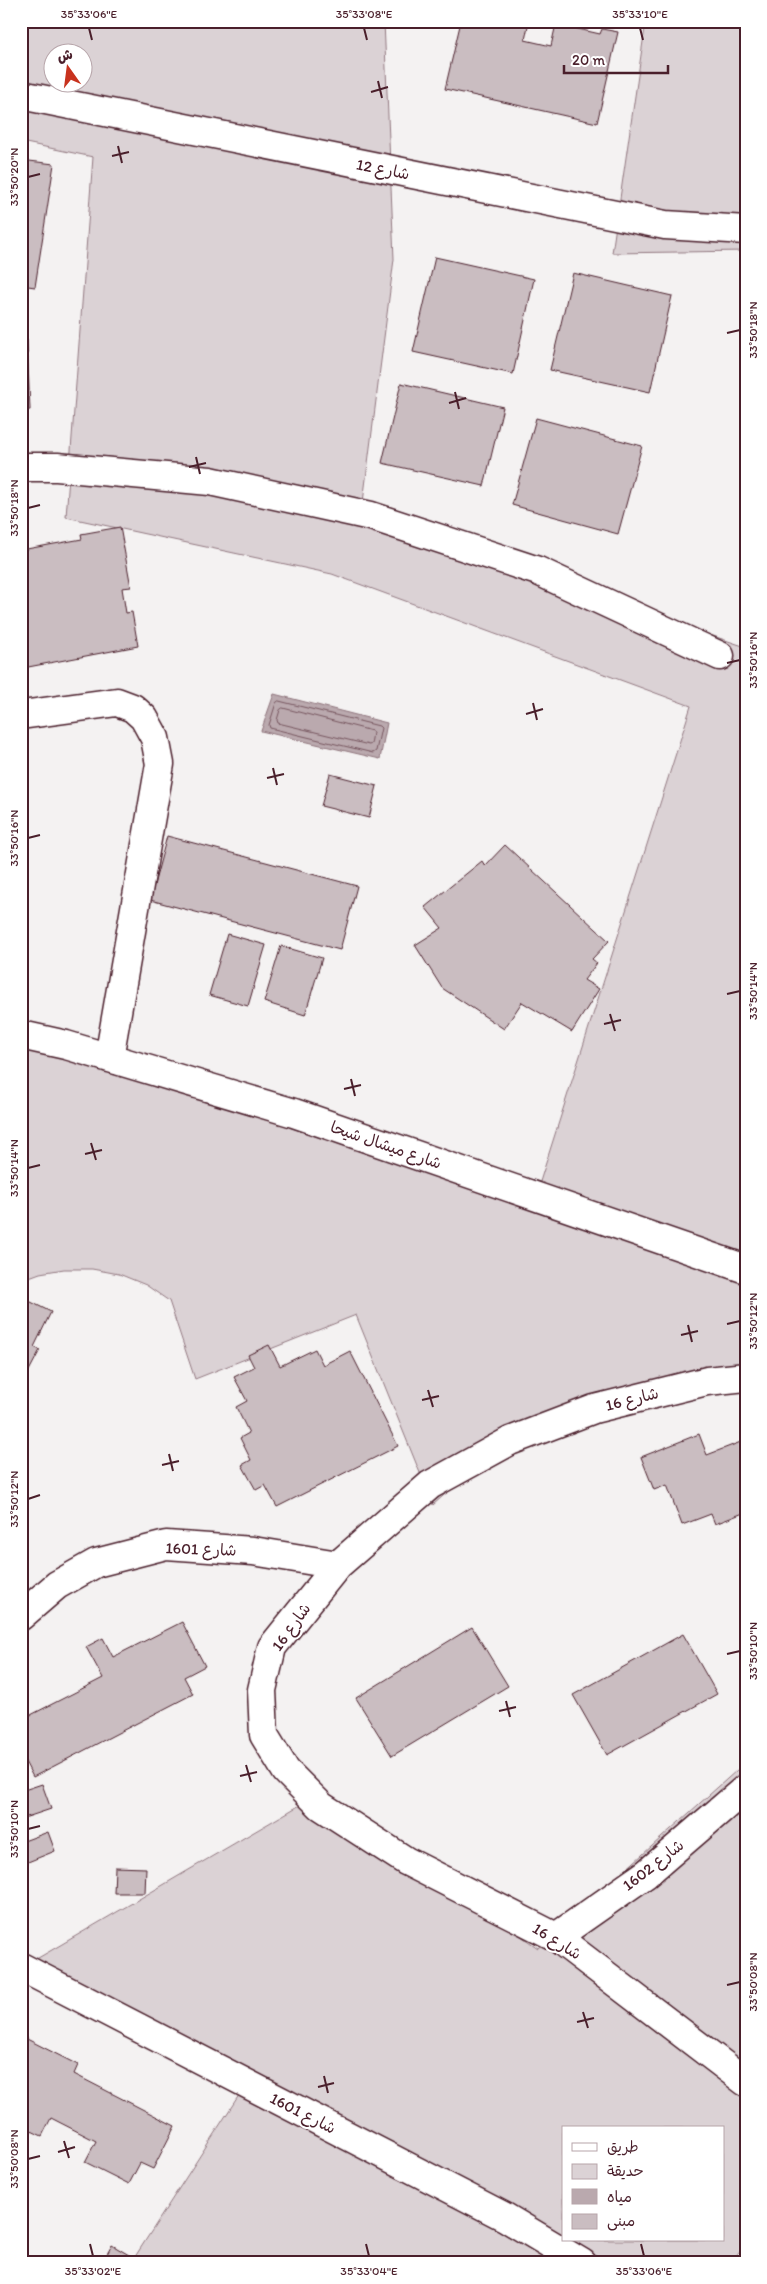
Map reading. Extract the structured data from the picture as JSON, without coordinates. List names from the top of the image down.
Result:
{
  "streets": {
    "street": [
      "شارع 12",
      "شارع ميشال شيحا",
      "شارع 16",
      "شارع 1601",
      "شارع 1602"
    ]
  },
  "crossings": [
    ["شارع 16", "شارع 1601"],
    ["شارع 16", "شارع 1602"]
  ],
  "legend": [
    "طريق",
    "حديقة",
    "مياه",
    "مبنى"
  ],
  "scale_bar": "20 m",
  "north": "top",
  "coordinates": [
    "35°33'06\"E",
    "35°33'08\"E",
    "35°33'10\"E",
    "33°50'20\"N",
    "33°50'18\"N",
    "33°50'16\"N",
    "33°50'14\"N",
    "33°50'12\"N",
    "33°50'10\"N",
    "33°50'08\"N",
    "35°33'02\"E",
    "35°33'04\"E"
  ]
}
